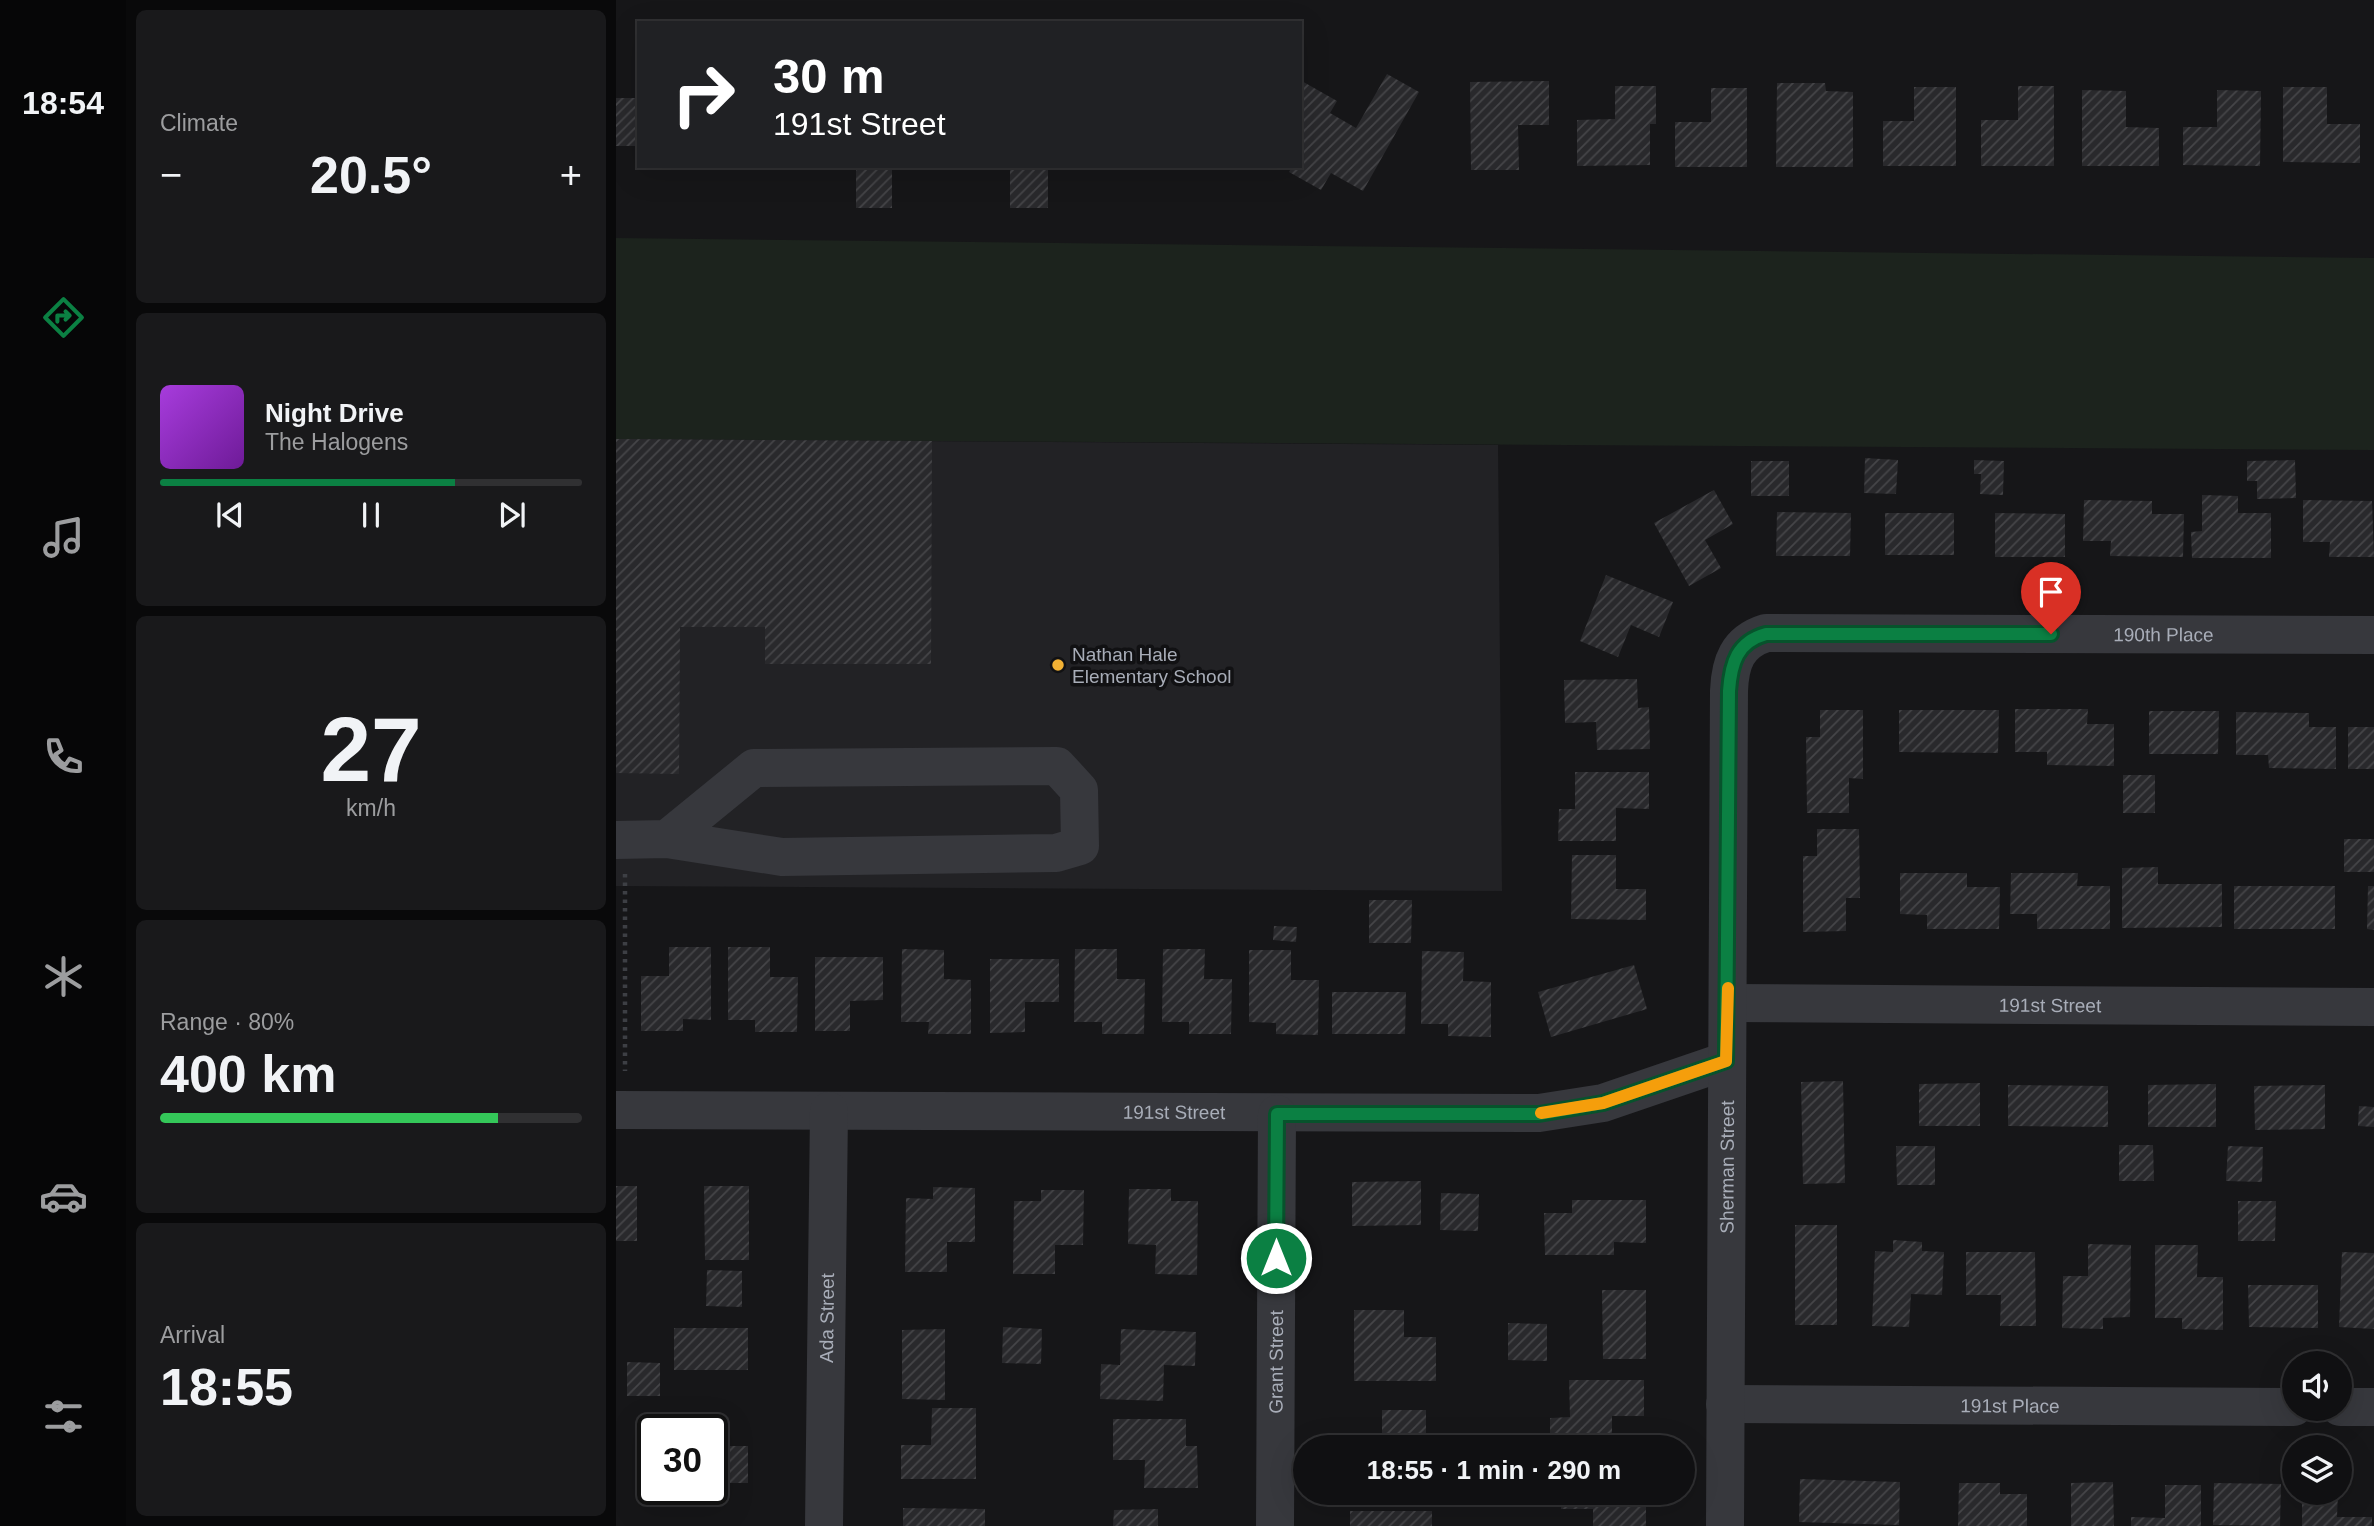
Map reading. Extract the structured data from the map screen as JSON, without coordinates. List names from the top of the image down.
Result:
{
  "streets": {
    "street": [
      "190th Place",
      "191st Street",
      "Sherman Street",
      "Ada Street",
      "Grant Street",
      "191st Place"
    ]
  },
  "crossings": [
    ["190th Place", "Sherman Street"],
    ["191st Street", "Sherman Street"],
    ["191st Street", "Ada Street"],
    ["191st Street", "Grant Street"],
    ["Sherman Street", "191st Place"]
  ],
  "places": ["Nathan Hale Elementary School"],
  "page": {
    "tabs": "18:54",
    "tile": [
      "Climate",
      ["27", "km/h"],
      ["Range · 80%", "400 km"],
      ["Arrival", "18:55"]
    ],
    "turn": ["30 m", "191st Street"],
    "heat": ["−", "20.5°", "+"],
    "song": ["Night Drive", "The Halogens"],
    "limit": "30",
    "trip": "18:55 · 1 min · 290 m"
  }
}
